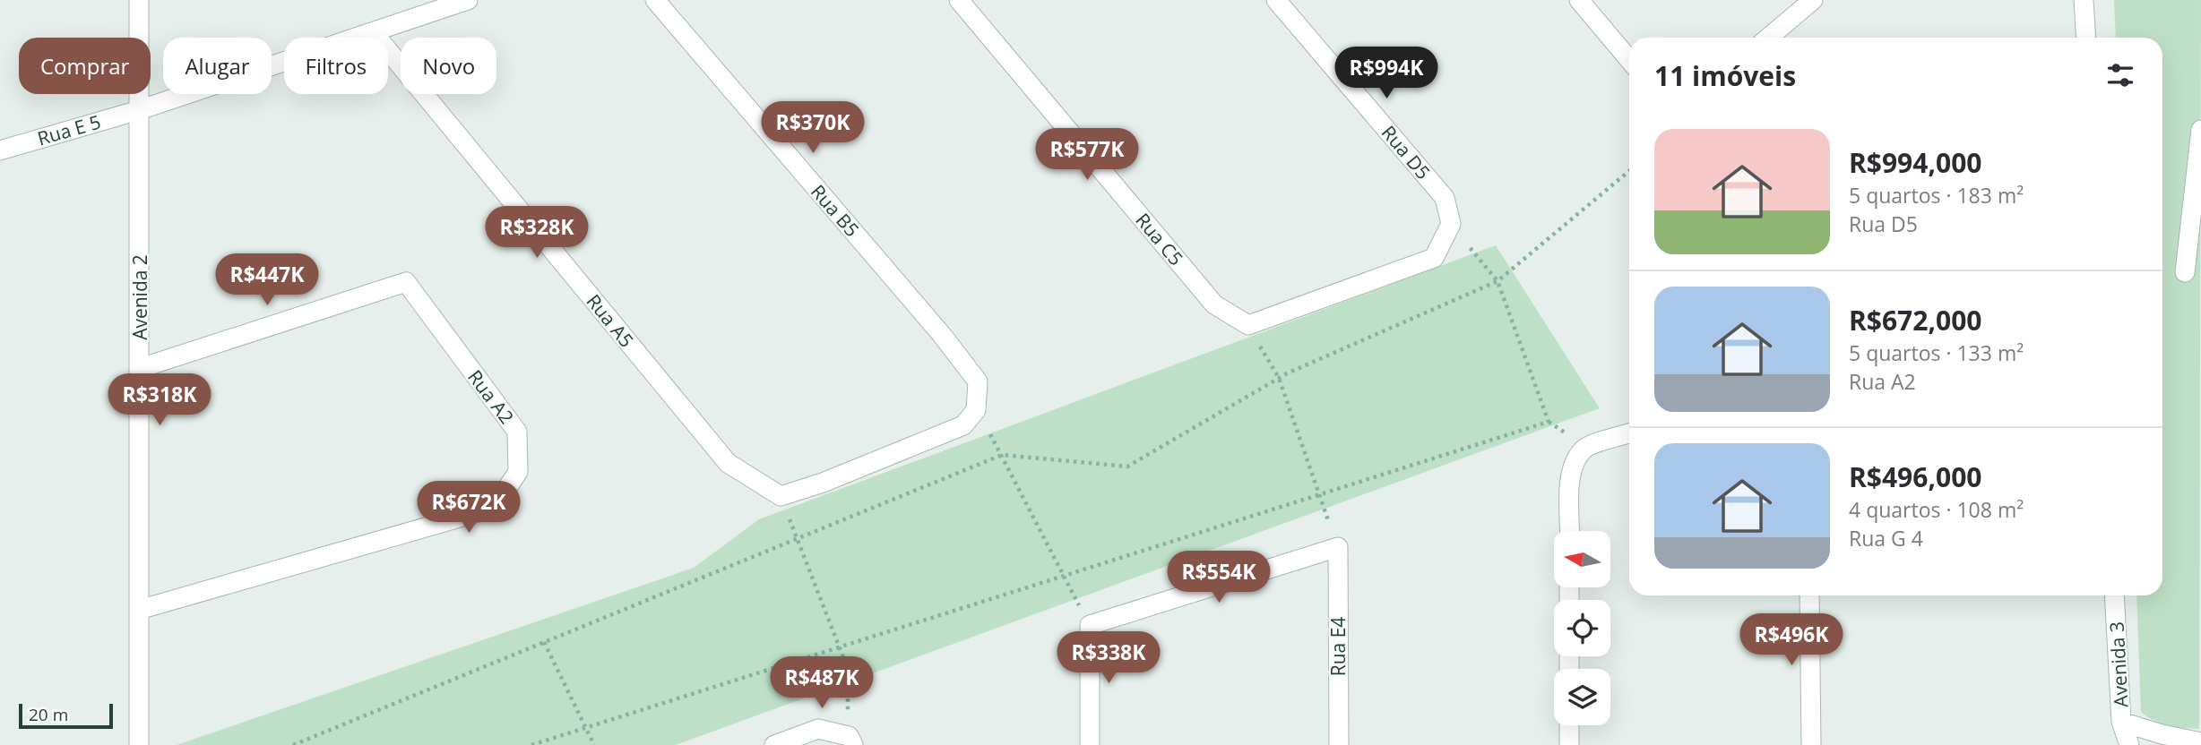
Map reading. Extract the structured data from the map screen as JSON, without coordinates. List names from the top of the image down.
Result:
{
  "streets": {
    "street": [
      "Rua E 5",
      "Rua D5",
      "Rua B5",
      "Rua C5",
      "Avenida 2",
      "Rua A5",
      "Rua A2",
      "Rua E4",
      "Avenida 3"
    ]
  },
  "crossings": [
    ["Rua E 5", "Avenida 2"],
    ["Rua E 5", "Rua A5"],
    ["Avenida 2", "Rua A2"]
  ],
  "scale_bar": "20 m",
  "north": "left",
  "page": {
    "chip": [
      "Comprar",
      "Alugar",
      "Filtros",
      "Novo"
    ],
    "heading": "11 imóveis",
    "price": [
      "R$994K",
      "R$370K",
      "R$577K",
      "R$328K",
      "R$447K",
      "R$318K",
      "R$672K",
      "R$554K",
      "R$496K",
      "R$338K",
      "R$487K"
    ],
    "list": [
      {
        "name": "R$994,000",
        "note": "5 quartos · 183 m² · Rua D5"
      },
      {
        "name": "R$672,000",
        "note": "5 quartos · 133 m² · Rua A2"
      },
      {
        "name": "R$496,000",
        "note": "4 quartos · 108 m² · Rua G 4"
      }
    ],
    "scale": "20 m"
  }
}
